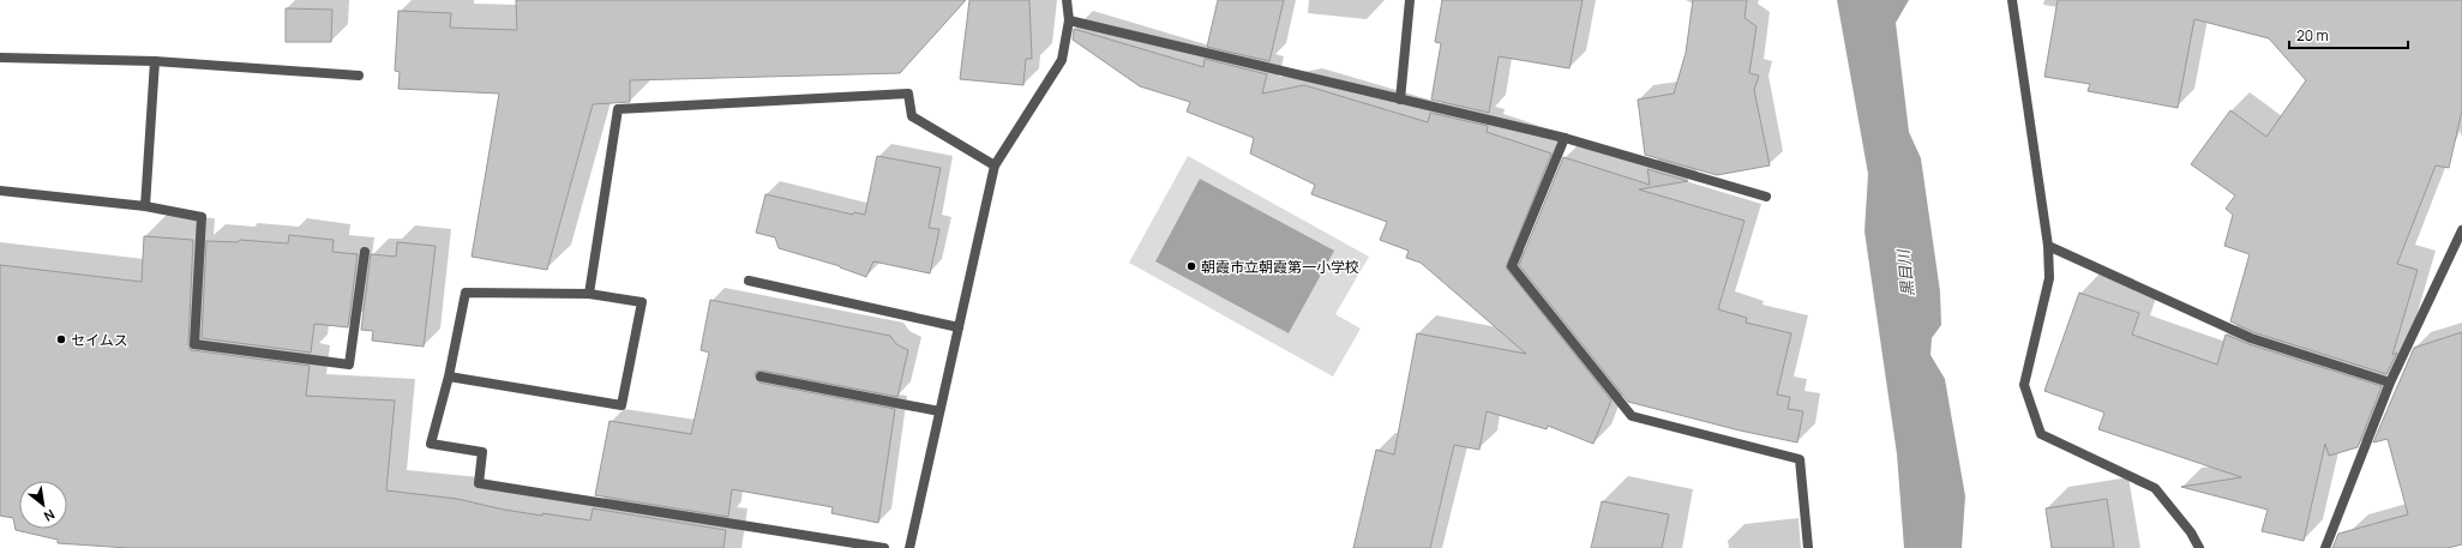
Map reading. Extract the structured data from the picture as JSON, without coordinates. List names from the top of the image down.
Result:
{
  "water": ["黒目川"],
  "places": ["朝霞市立朝霞第一小学校", "セイムス"],
  "scale_bar": "20 m",
  "north": "bottom right"
}
